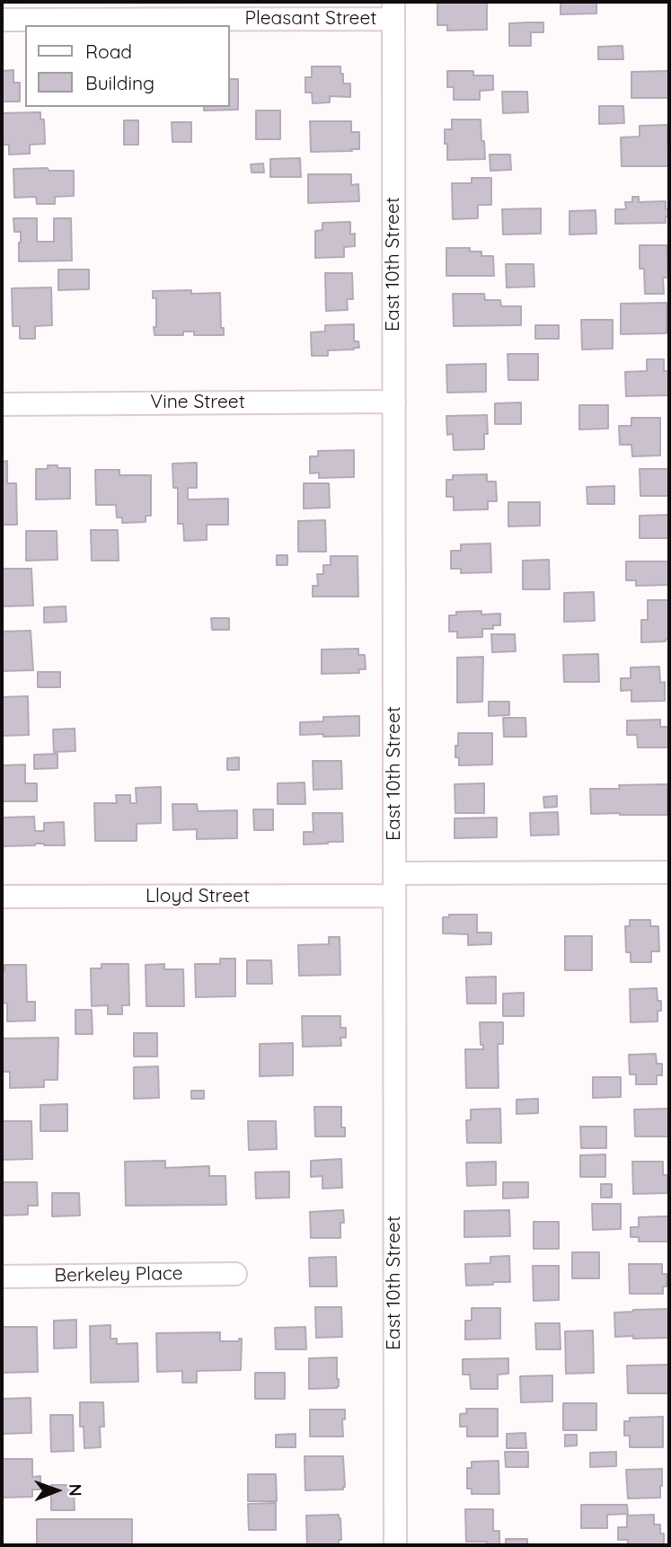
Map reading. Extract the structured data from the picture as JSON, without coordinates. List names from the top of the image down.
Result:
{
  "streets": {
    "street": [
      "Pleasant Street",
      "East 10th Street",
      "Vine Street",
      "Lloyd Street",
      "Berkeley Place"
    ]
  },
  "crossings": [
    ["Pleasant Street", "East 10th Street"],
    ["East 10th Street", "Vine Street"],
    ["East 10th Street", "Lloyd Street"]
  ],
  "legend": ["Road", "Building"],
  "north": "right"
}
